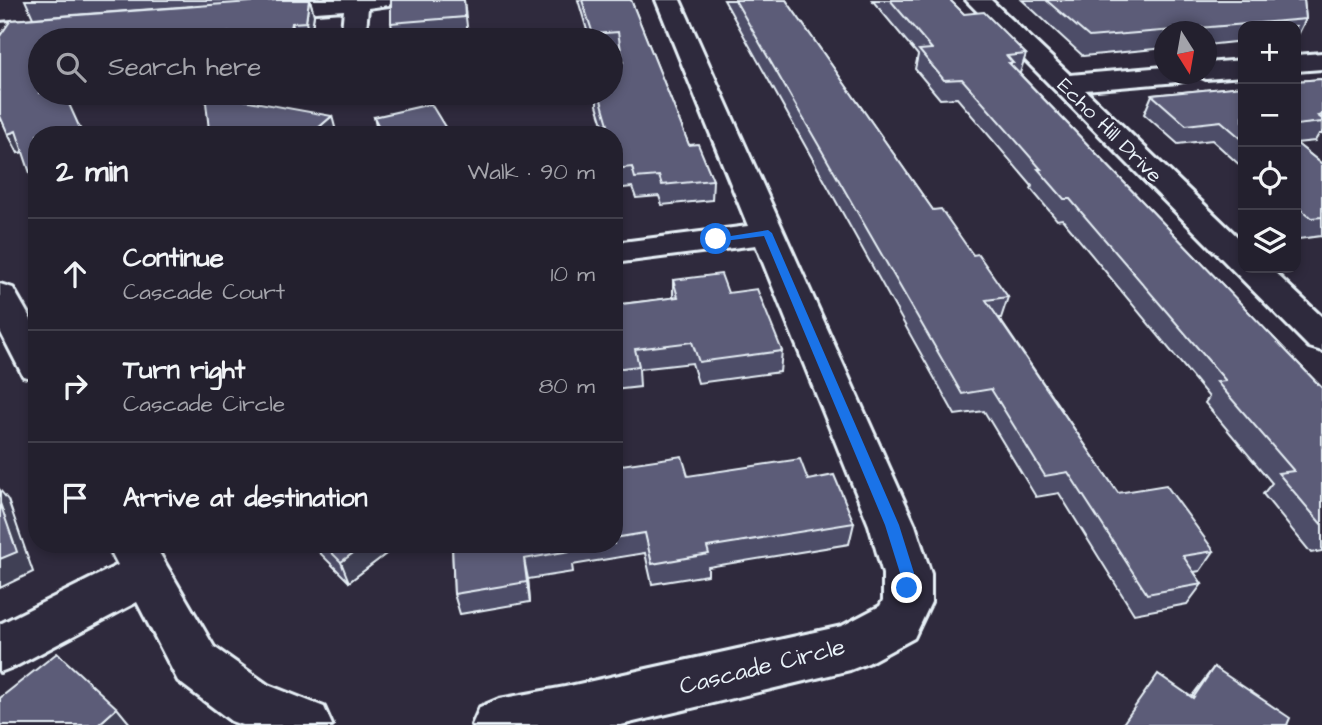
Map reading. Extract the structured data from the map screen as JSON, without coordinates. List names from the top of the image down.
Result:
{
  "streets": {
    "street": ["Echo Hill Drive", "Cascade Circle"]
  },
  "north": "bottom",
  "page": {
    "map_buttons": ["+", "−"],
    "search": "Search here",
    "heading": ["2 min", "Walk · 90 m"],
    "list": [
      ["Continue", "Cascade Court", "10 m"],
      ["Turn right", "Cascade Circle", "80 m"],
      "Arrive at destination"
    ]
  }
}
